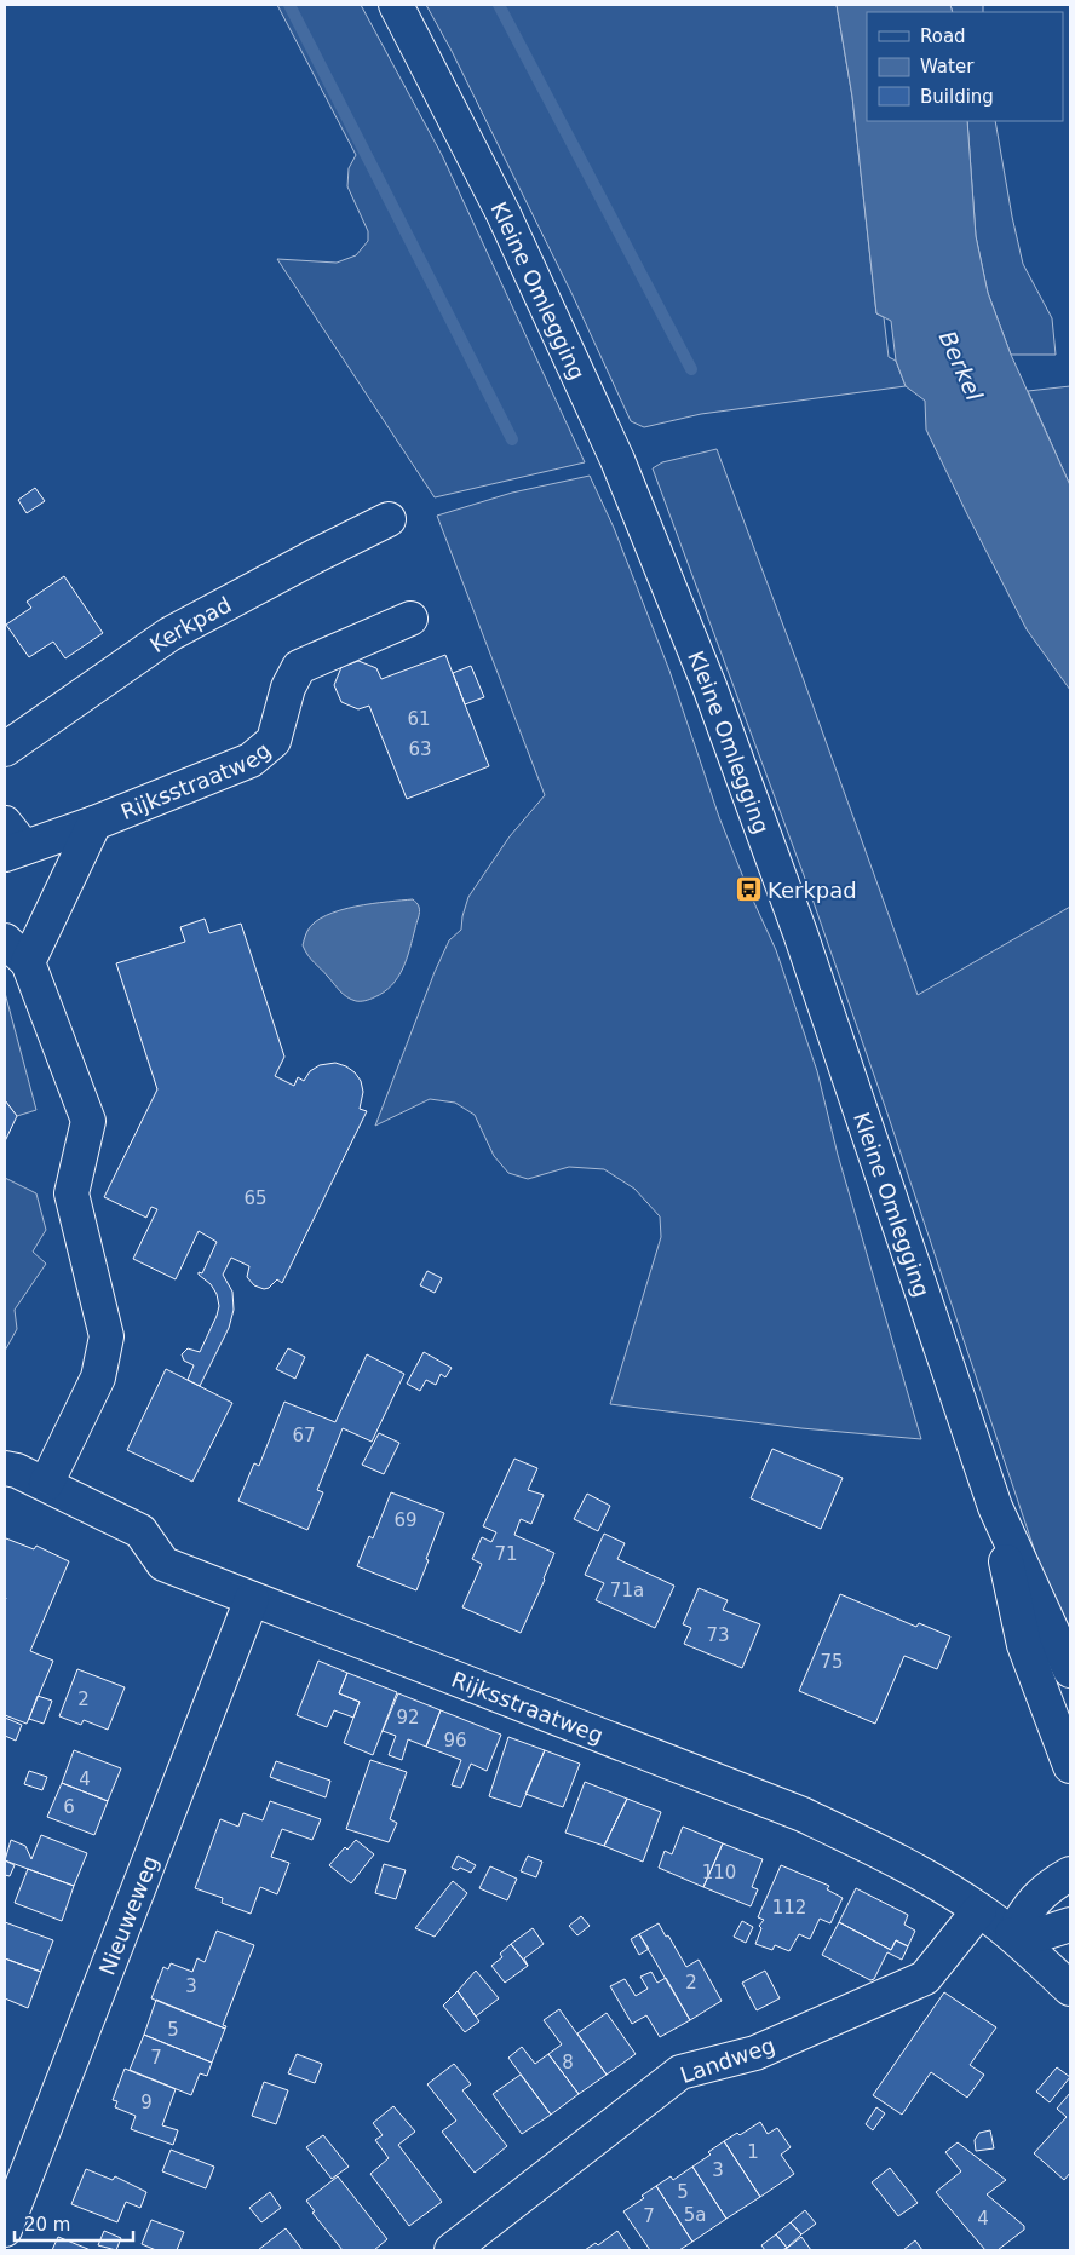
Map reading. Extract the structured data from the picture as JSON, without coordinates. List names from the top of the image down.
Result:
{
  "streets": {
    "street": [
      "Kleine Omlegging",
      "Kerkpad",
      "Rijksstraatweg",
      "Nieuweweg",
      "Landweg"
    ]
  },
  "crossings": [
    ["Rijksstraatweg", "Nieuweweg"],
    ["Rijksstraatweg", "Landweg"]
  ],
  "water": ["Berkel"],
  "places": {
    "bus stop": ["Kerkpad"]
  },
  "house_numbers": [
    "61",
    "63",
    "65",
    "67",
    "69",
    "71",
    "71a",
    "73",
    "75",
    "2",
    "92",
    "96",
    "4",
    "6",
    "110",
    "112",
    "2",
    "3",
    "5",
    "7",
    "8",
    "9",
    "1",
    "3",
    "5",
    "5a",
    "7",
    "4"
  ],
  "legend": ["Road", "Water", "Building"],
  "scale_bar": "20 m"
}
